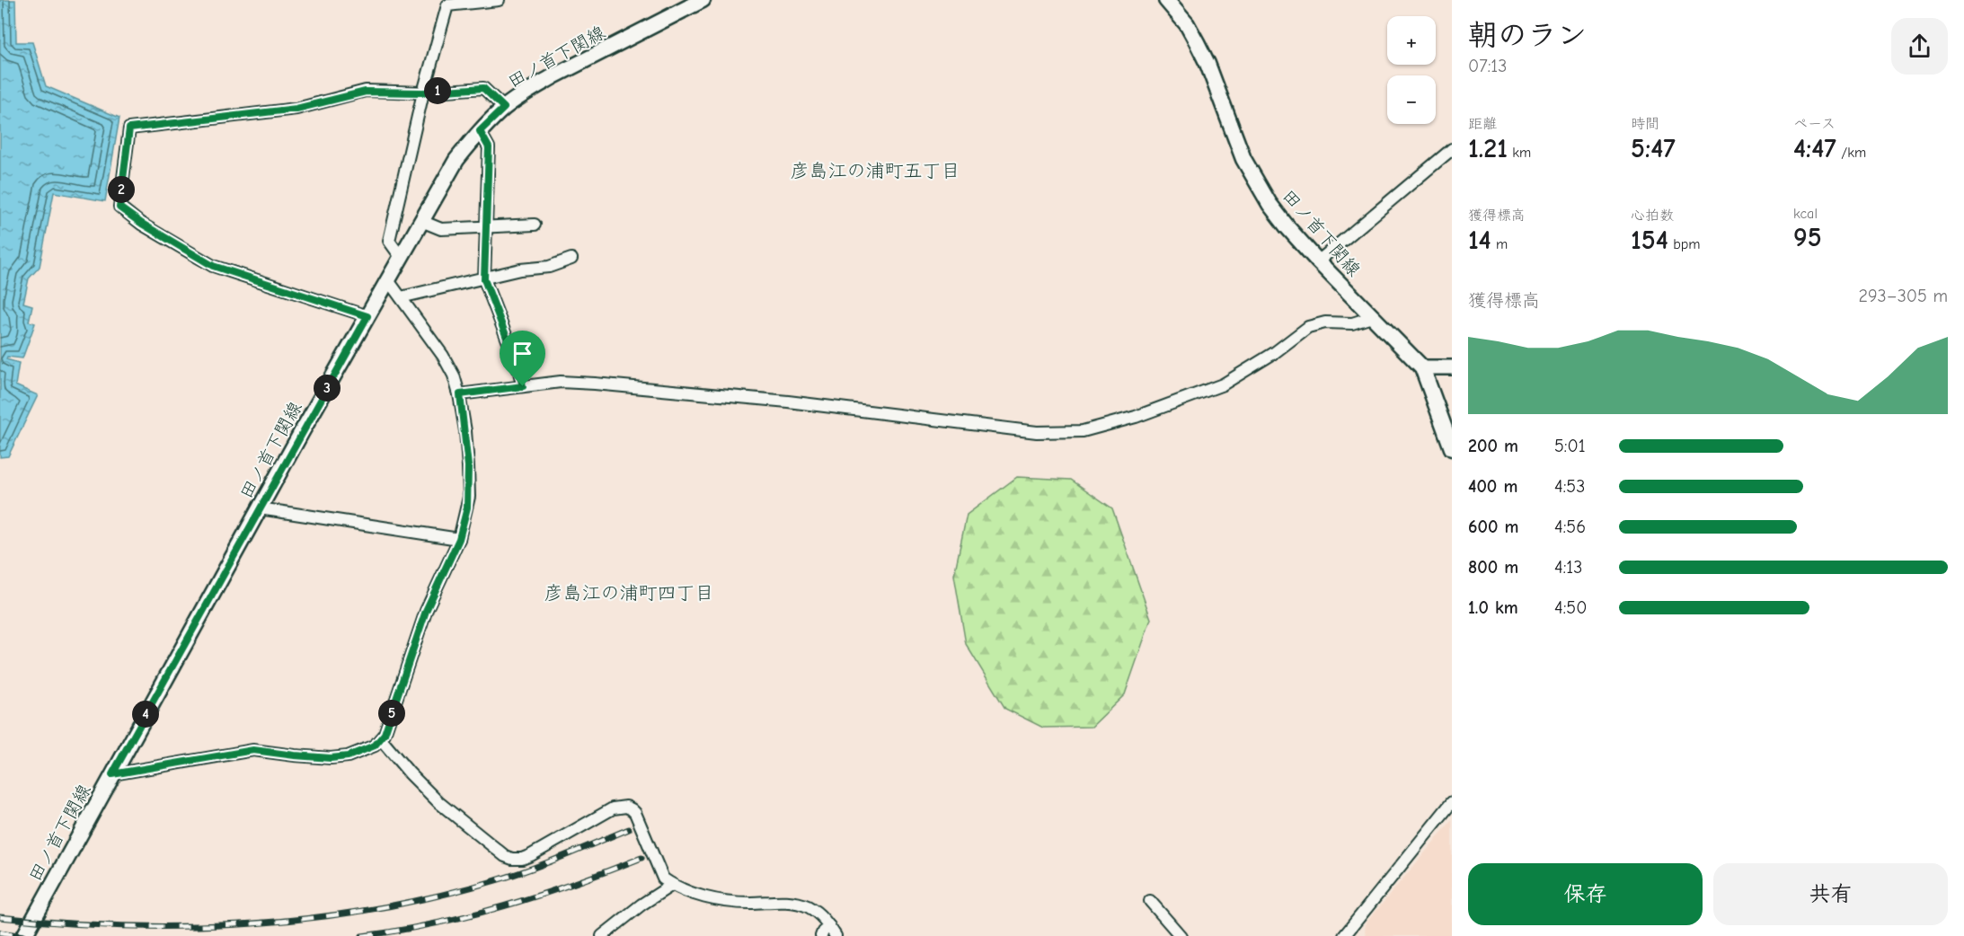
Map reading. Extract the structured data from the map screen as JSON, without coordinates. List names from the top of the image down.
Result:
{
  "streets": {
    "main road": ["田ノ首下関線"]
  },
  "districts": ["彦島江の浦町五丁目", "彦島江の浦町四丁目"],
  "page": {
    "heading": ["朝のラン", "07:13"],
    "map_buttons": ["+", "−"],
    "pins": [
      "1",
      "2",
      "3",
      "5",
      "4"
    ],
    "stats": [
      ["距離", "1.21 km"],
      ["時間", "5:47"],
      ["ペース", "4:47 /km"],
      ["獲得標高", "14 m"],
      ["心拍数", "154 bpm"],
      ["kcal", "95"]
    ],
    "chart": ["獲得標高", "293–305 m"],
    "list": [
      {
        "name": "200 m",
        "note": "5:01"
      },
      {
        "name": "400 m",
        "note": "4:53"
      },
      {
        "name": "600 m",
        "note": "4:56"
      },
      {
        "name": "800 m",
        "note": "4:13"
      },
      {
        "name": "1.0 km",
        "note": "4:50"
      }
    ],
    "buttons": ["保存", "共有"]
  }
}
